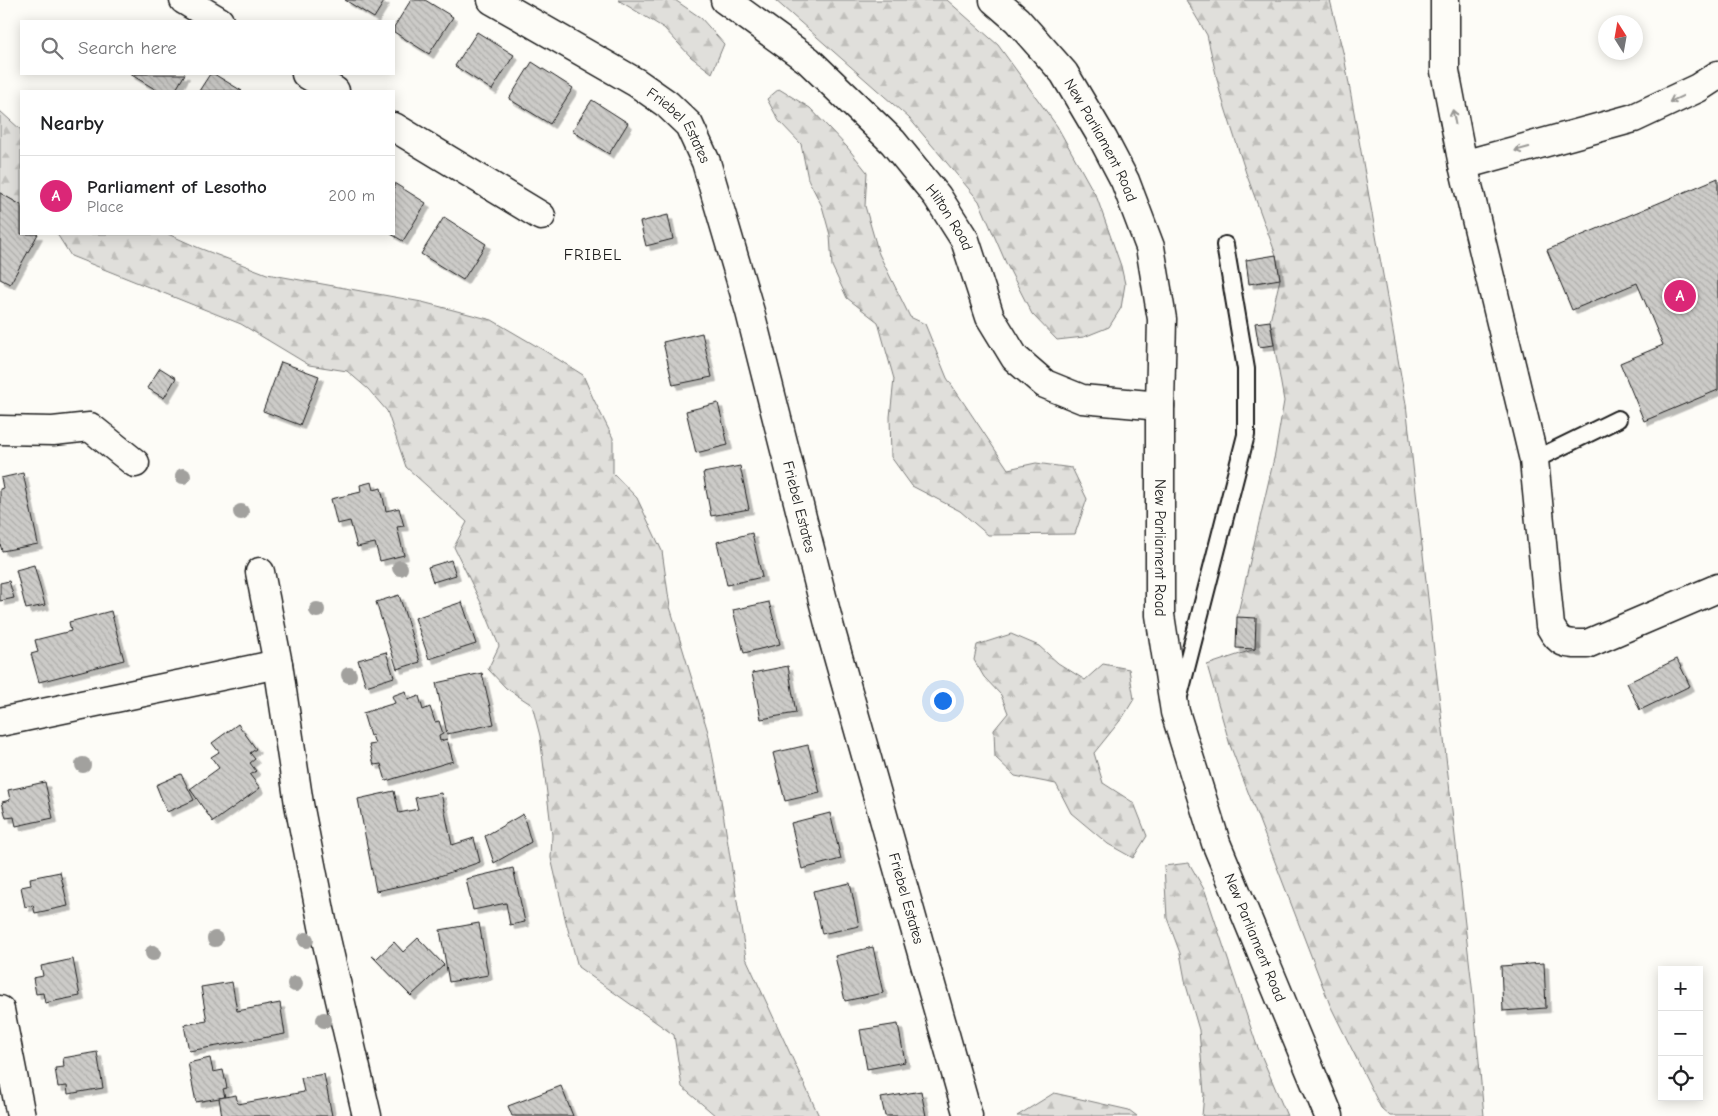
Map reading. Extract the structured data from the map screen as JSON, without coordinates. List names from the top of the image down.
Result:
{
  "streets": {
    "street": ["Friebel Estates", "New Parliament Road", "Hilton Road"]
  },
  "crossings": [
    ["New Parliament Road", "Hilton Road"]
  ],
  "districts": ["FRIBEL"],
  "north": "top",
  "page": {
    "search": "Search here",
    "heading": "Nearby",
    "list": [
      {
        "mark": "A",
        "name": "Parliament of Lesotho",
        "note": "Place",
        "value": "200 m"
      }
    ],
    "pins": "A",
    "map_buttons": ["+", "−"]
  }
}
